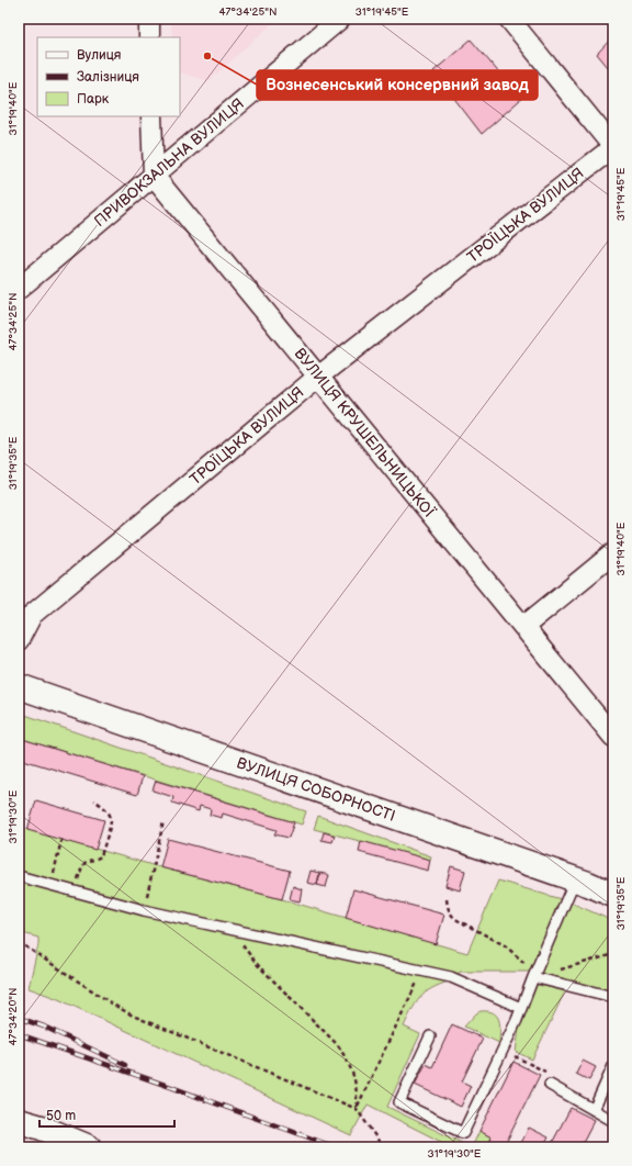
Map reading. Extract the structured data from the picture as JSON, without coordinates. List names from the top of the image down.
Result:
{
  "streets": {
    "main road": ["ВУЛИЦЯ СОБОРНОСТІ"],
    "street": ["ПРИВОКЗАЛЬНА ВУЛИЦЯ", "ТРОЇЦЬКА ВУЛИЦЯ", "ВУЛИЦЯ КРУШЕЛЬНИЦЬКОЇ"]
  },
  "crossings": [
    ["ПРИВОКЗАЛЬНА ВУЛИЦЯ", "ВУЛИЦЯ КРУШЕЛЬНИЦЬКОЇ"],
    ["ТРОЇЦЬКА ВУЛИЦЯ", "ВУЛИЦЯ КРУШЕЛЬНИЦЬКОЇ"]
  ],
  "places": ["Вознесенський консервний завод"],
  "legend": ["Вулиця", "Залізниця", "Парк"],
  "scale_bar": "50 m",
  "coordinates": [
    "47°34'25\"N",
    "31°19'45\"E",
    "31°19'40\"E",
    "31°19'35\"E",
    "31°19'30\"E",
    "47°34'20\"N"
  ]
}
